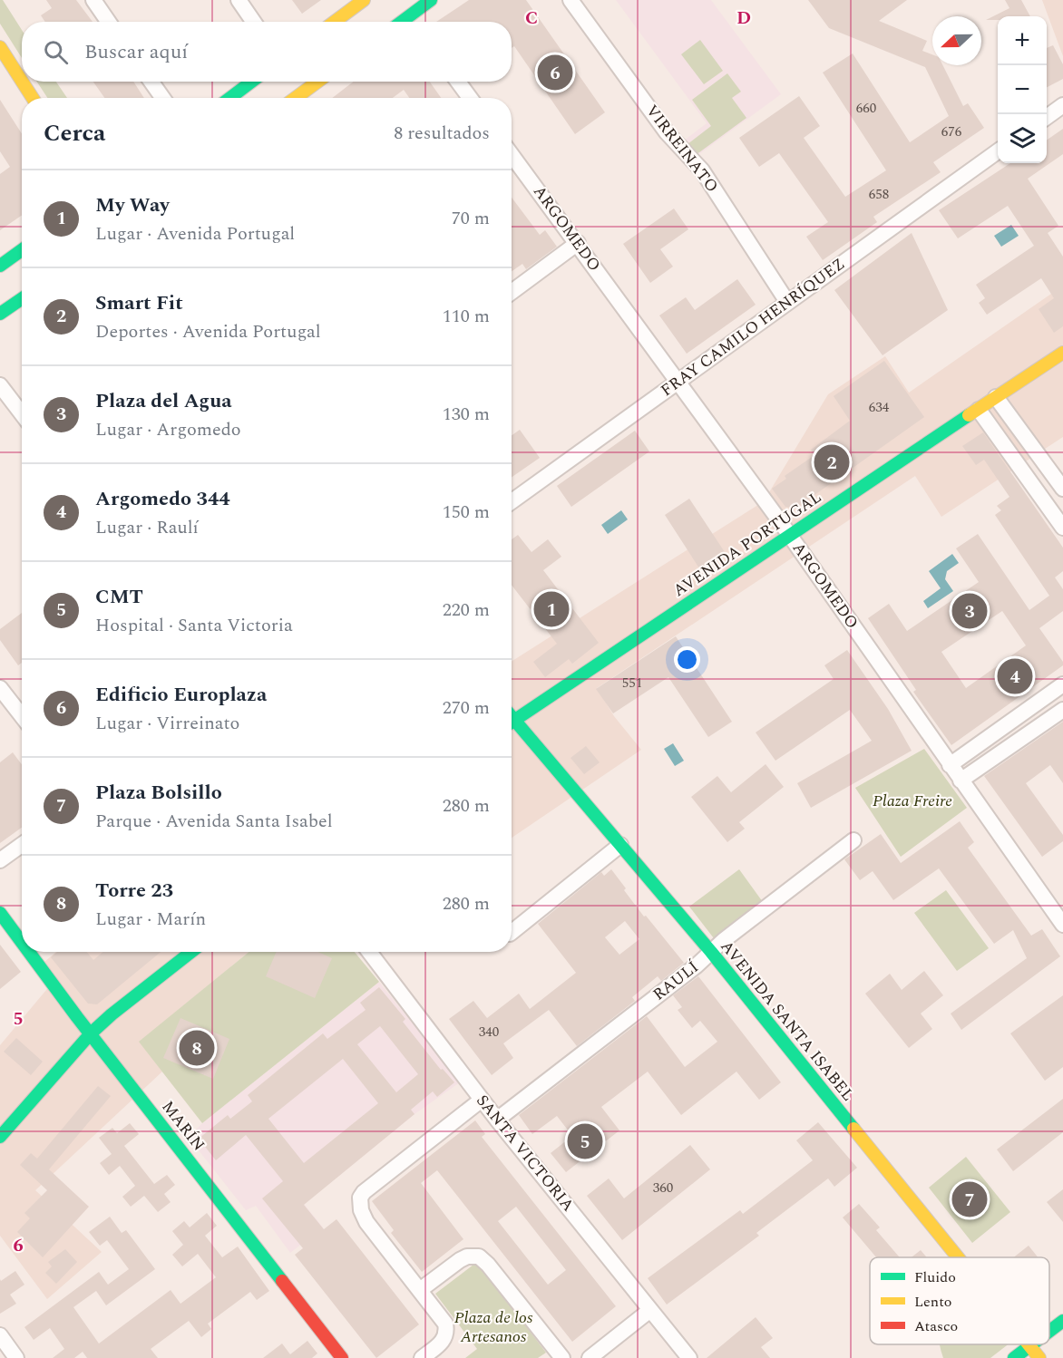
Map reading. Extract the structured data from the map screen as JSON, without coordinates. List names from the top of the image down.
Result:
{
  "streets": {
    "main road": ["AVENIDA PORTUGAL", "AVENIDA SANTA ISABEL", "MARÍN"],
    "street": [
      "VIRREINATO",
      "ARGOMEDO",
      "FRAY CAMILO HENRÍQUEZ",
      "RAULÍ",
      "SANTA VICTORIA"
    ]
  },
  "crossings": [
    ["VIRREINATO", "FRAY CAMILO HENRÍQUEZ"],
    ["ARGOMEDO", "FRAY CAMILO HENRÍQUEZ"],
    ["ARGOMEDO", "AVENIDA PORTUGAL"],
    ["RAULÍ", "AVENIDA SANTA ISABEL"],
    ["RAULÍ", "SANTA VICTORIA"]
  ],
  "parks": ["Plaza Freire", "Plaza de los Artesanos"],
  "house_numbers": [
    "660",
    "676",
    "658",
    "634",
    "551",
    "340",
    "360"
  ],
  "legend": ["Fluido", "Lento", "Atasco"],
  "north": "left",
  "page": {
    "map_buttons": ["+", "−"],
    "search": "Buscar aquí",
    "pins": [
      "6",
      "2",
      "1",
      "3",
      "4",
      "8",
      "5",
      "7"
    ],
    "heading": ["Cerca", "8 resultados"],
    "list": [
      {
        "mark": "1",
        "name": "My Way",
        "note": "Lugar · Avenida Portugal",
        "value": "70 m"
      },
      {
        "mark": "2",
        "name": "Smart Fit",
        "note": "Deportes · Avenida Portugal",
        "value": "110 m"
      },
      {
        "mark": "3",
        "name": "Plaza del Agua",
        "note": "Lugar · Argomedo",
        "value": "130 m"
      },
      {
        "mark": "4",
        "name": "Argomedo 344",
        "note": "Lugar · Raulí",
        "value": "150 m"
      },
      {
        "mark": "5",
        "name": "CMT",
        "note": "Hospital · Santa Victoria",
        "value": "220 m"
      },
      {
        "mark": "6",
        "name": "Edificio Europlaza",
        "note": "Lugar · Virreinato",
        "value": "270 m"
      },
      {
        "mark": "7",
        "name": "Plaza Bolsillo",
        "note": "Parque · Avenida Santa Isabel",
        "value": "280 m"
      },
      {
        "mark": "8",
        "name": "Torre 23",
        "note": "Lugar · Marín",
        "value": "280 m"
      }
    ]
  },
  "grid": {
    "columns": ["C", "D"],
    "rows": ["5", "6"]
  }
}
